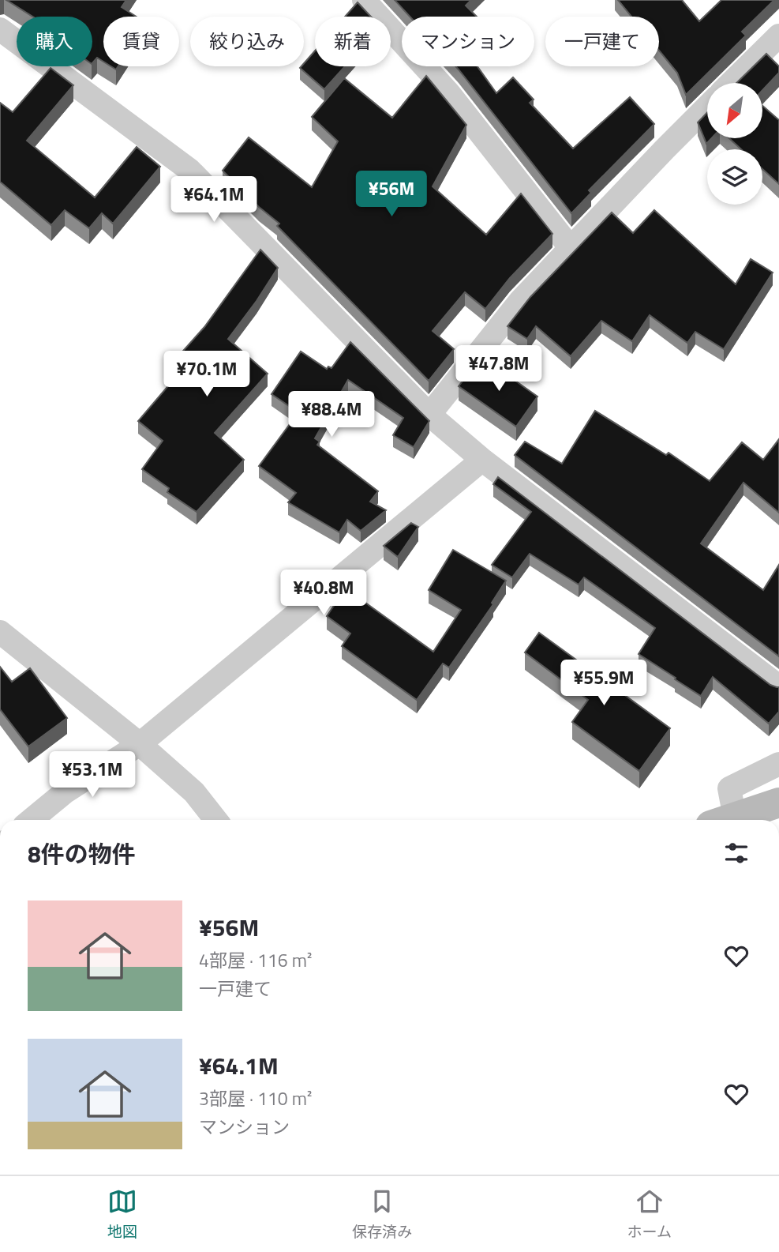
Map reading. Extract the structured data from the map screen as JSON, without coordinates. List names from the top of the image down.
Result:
{
  "north": "bottom left",
  "page": {
    "chip": [
      "購入",
      "賃貸",
      "絞り込み",
      "新着",
      "マンション",
      "一戸建て"
    ],
    "price": [
      "¥56M",
      "¥64.1M",
      "¥47.8M",
      "¥70.1M",
      "¥88.4M",
      "¥40.8M",
      "¥55.9M",
      "¥53.1M"
    ],
    "heading": "8件の物件",
    "list": [
      {
        "name": "¥56M",
        "note": "4部屋 · 116 m² · 一戸建て"
      },
      {
        "name": "¥64.1M",
        "note": "3部屋 · 110 m² · マンション"
      }
    ],
    "tabs": ["地図", "保存済み", "ホーム"]
  }
}
